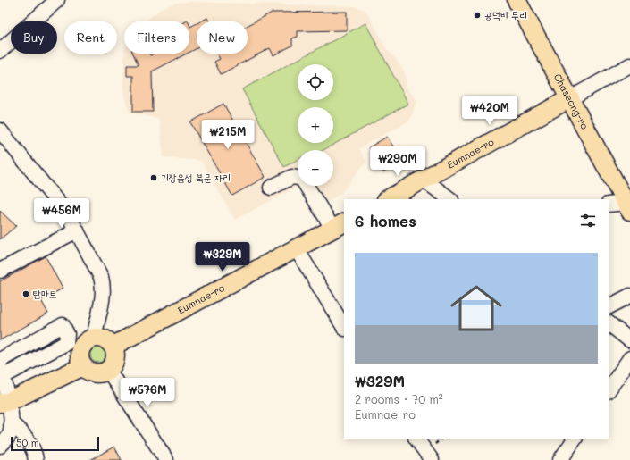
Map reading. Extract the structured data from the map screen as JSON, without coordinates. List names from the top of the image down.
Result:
{
  "streets": {
    "main road": ["Chaseong-ro", "Eumnae-ro"]
  },
  "crossings": [
    ["Chaseong-ro", "Eumnae-ro"]
  ],
  "places": ["공덕비 무리", "기장읍성 북문 자리", "탑마트"],
  "scale_bar": "50 m",
  "page": {
    "chip": [
      "Buy",
      "Rent",
      "Filters",
      "New"
    ],
    "map_buttons": ["+", "−"],
    "price": [
      "₩420M",
      "₩215M",
      "₩290M",
      "₩456M",
      "₩329M",
      "₩576M"
    ],
    "heading": "6 homes",
    "list": [
      {
        "name": "₩329M",
        "note": "2 rooms · 70 m² · Eumnae-ro"
      }
    ],
    "scale": "50 m"
  }
}
